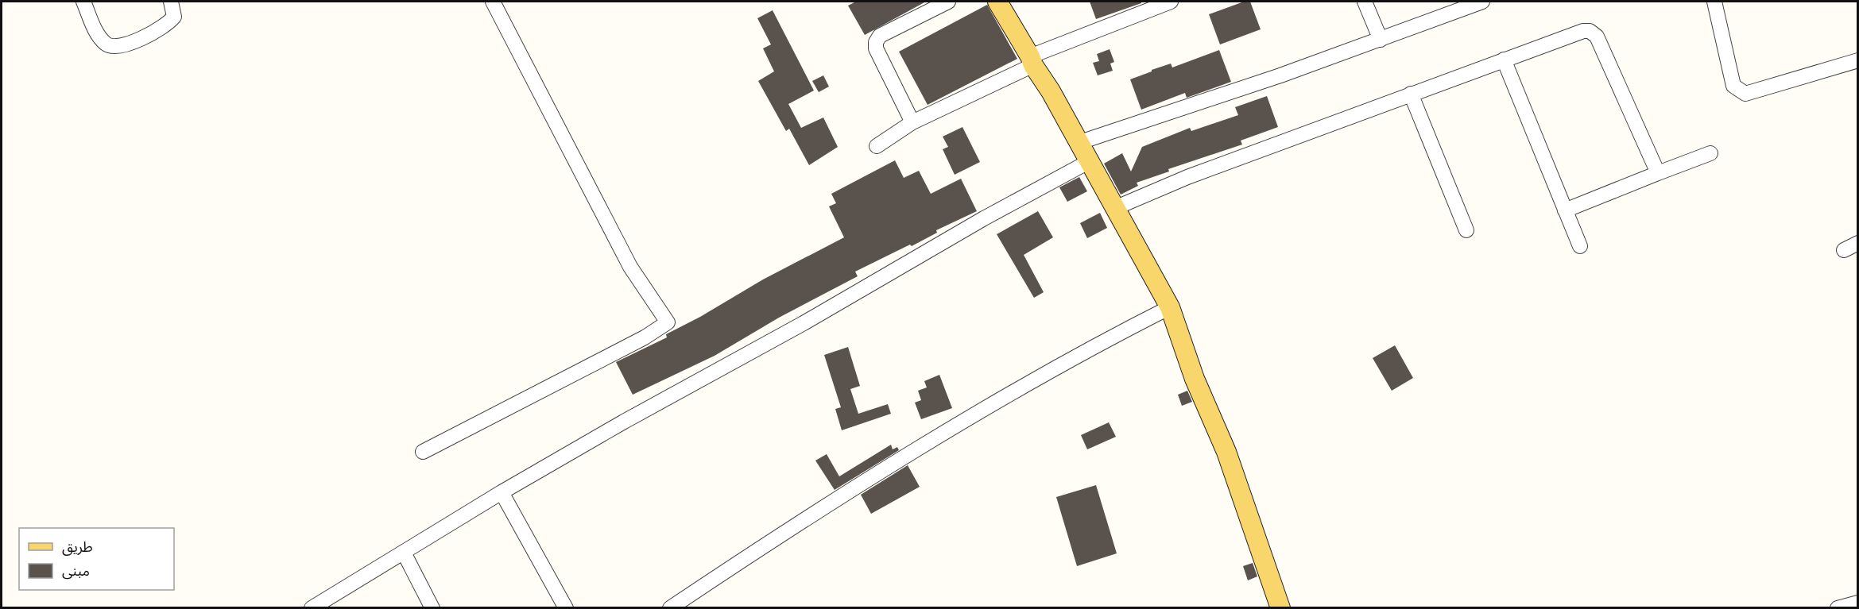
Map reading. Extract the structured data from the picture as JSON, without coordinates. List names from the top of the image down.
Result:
{
  "legend": ["طريق", "مبنى"]
}
